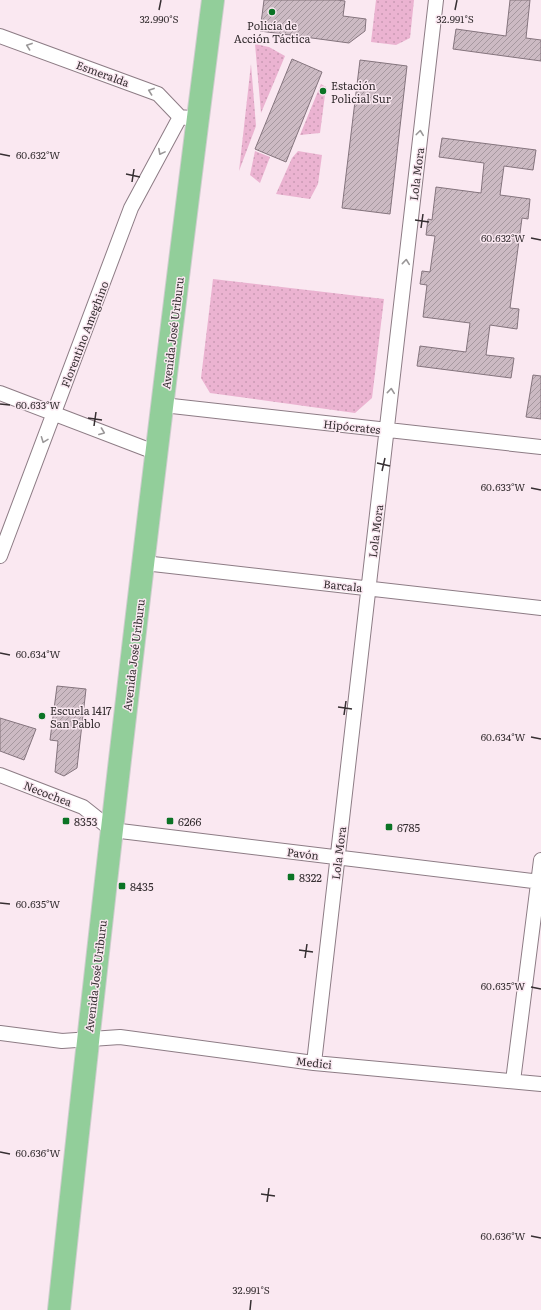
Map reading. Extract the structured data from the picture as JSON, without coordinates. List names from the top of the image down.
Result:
{
  "streets": {
    "main road": ["Avenida José Uriburu"],
    "street": [
      "Esmeralda",
      "Lola Mora",
      "Florentino Ameghino",
      "Hipócrates",
      "Barcala",
      "Necochea",
      "Pavón",
      "Medici"
    ]
  },
  "crossings": [
    ["Esmeralda", "Avenida José Uriburu"],
    ["Esmeralda", "Florentino Ameghino"],
    ["Lola Mora", "Hipócrates"],
    ["Lola Mora", "Barcala"],
    ["Lola Mora", "Pavón"],
    ["Lola Mora", "Medici"],
    ["Avenida José Uriburu", "Florentino Ameghino"],
    ["Avenida José Uriburu", "Hipócrates"],
    ["Avenida José Uriburu", "Barcala"],
    ["Avenida José Uriburu", "Necochea"],
    ["Avenida José Uriburu", "Pavón"],
    ["Avenida José Uriburu", "Medici"],
    ["Necochea", "Pavón"]
  ],
  "one_way": ["Esmeralda", "Lola Mora", "Florentino Ameghino"],
  "places": {
    "other": ["Policía de Acción Táctica", "Estación Policial Sur", "Escuela 1417 San Pablo"],
    "transit": [
      "8353",
      "6266",
      "6785",
      "8322",
      "8435"
    ]
  },
  "coordinates": [
    "32.990°S",
    "32.991°S",
    "60.632°W",
    "60.633°W",
    "60.634°W",
    "60.635°W",
    "60.636°W"
  ]
}
